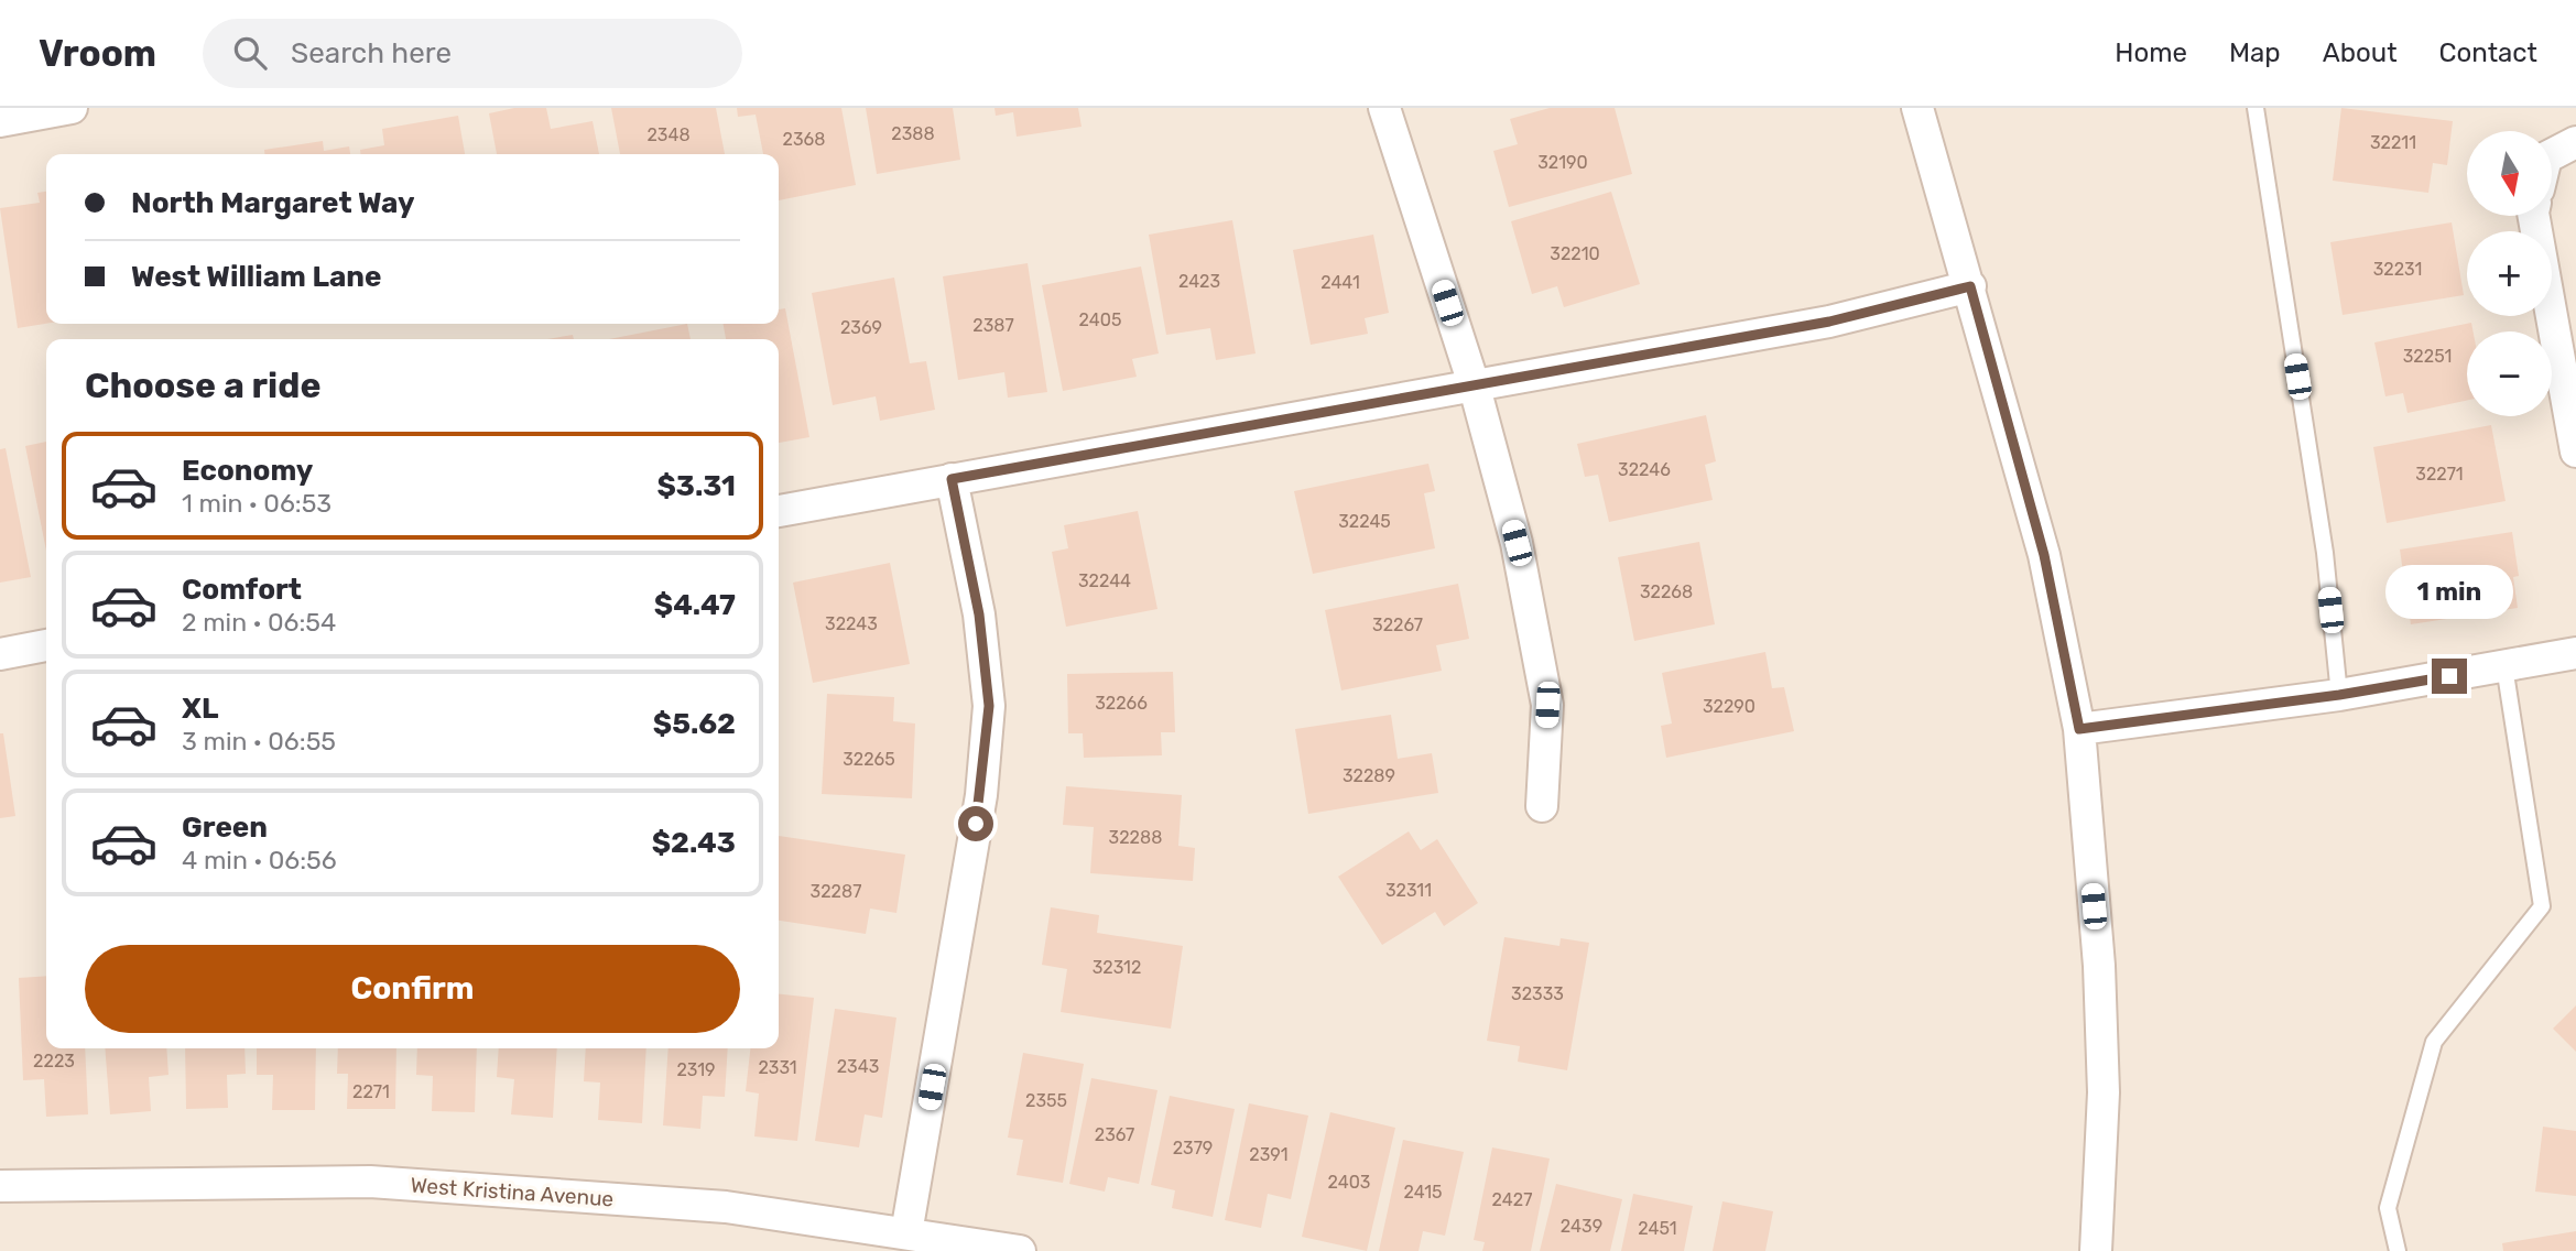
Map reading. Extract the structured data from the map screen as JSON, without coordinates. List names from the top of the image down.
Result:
{
  "streets": {
    "street": ["West Kristina Avenue"]
  },
  "house_numbers": [
    "2388",
    "2348",
    "2368",
    "32211",
    "32190",
    "32210",
    "32231",
    "2423",
    "2441",
    "2405",
    "2387",
    "2369",
    "32251",
    "32246",
    "32271",
    "32245",
    "32244",
    "32268",
    "32243",
    "32267",
    "32266",
    "32290",
    "32265",
    "32289",
    "32288",
    "32311",
    "32287",
    "32312",
    "32333",
    "2223",
    "2343",
    "2331",
    "2319",
    "2271",
    "2355",
    "2367",
    "2379",
    "2391",
    "2403",
    "2415",
    "2427",
    "2439",
    "2451"
  ],
  "north": "bottom",
  "page": {
    "header": "Vroom",
    "search": "Search here",
    "nav": [
      "Home",
      "Map",
      "About",
      "Contact"
    ],
    "map_buttons": ["+", "−"],
    "banner": ["North Margaret Way", "West William Lane"],
    "heading": "Choose a ride",
    "list": [
      {
        "name": "Economy",
        "note": "1 min · 06:53",
        "value": "$3.31"
      },
      {
        "name": "Comfort",
        "note": "2 min · 06:54",
        "value": "$4.47"
      },
      {
        "name": "XL",
        "note": "3 min · 06:55",
        "value": "$5.62"
      },
      {
        "name": "Green",
        "note": "4 min · 06:56",
        "value": "$2.43"
      }
    ],
    "bubble": "1 min",
    "buttons": "Confirm"
  }
}
